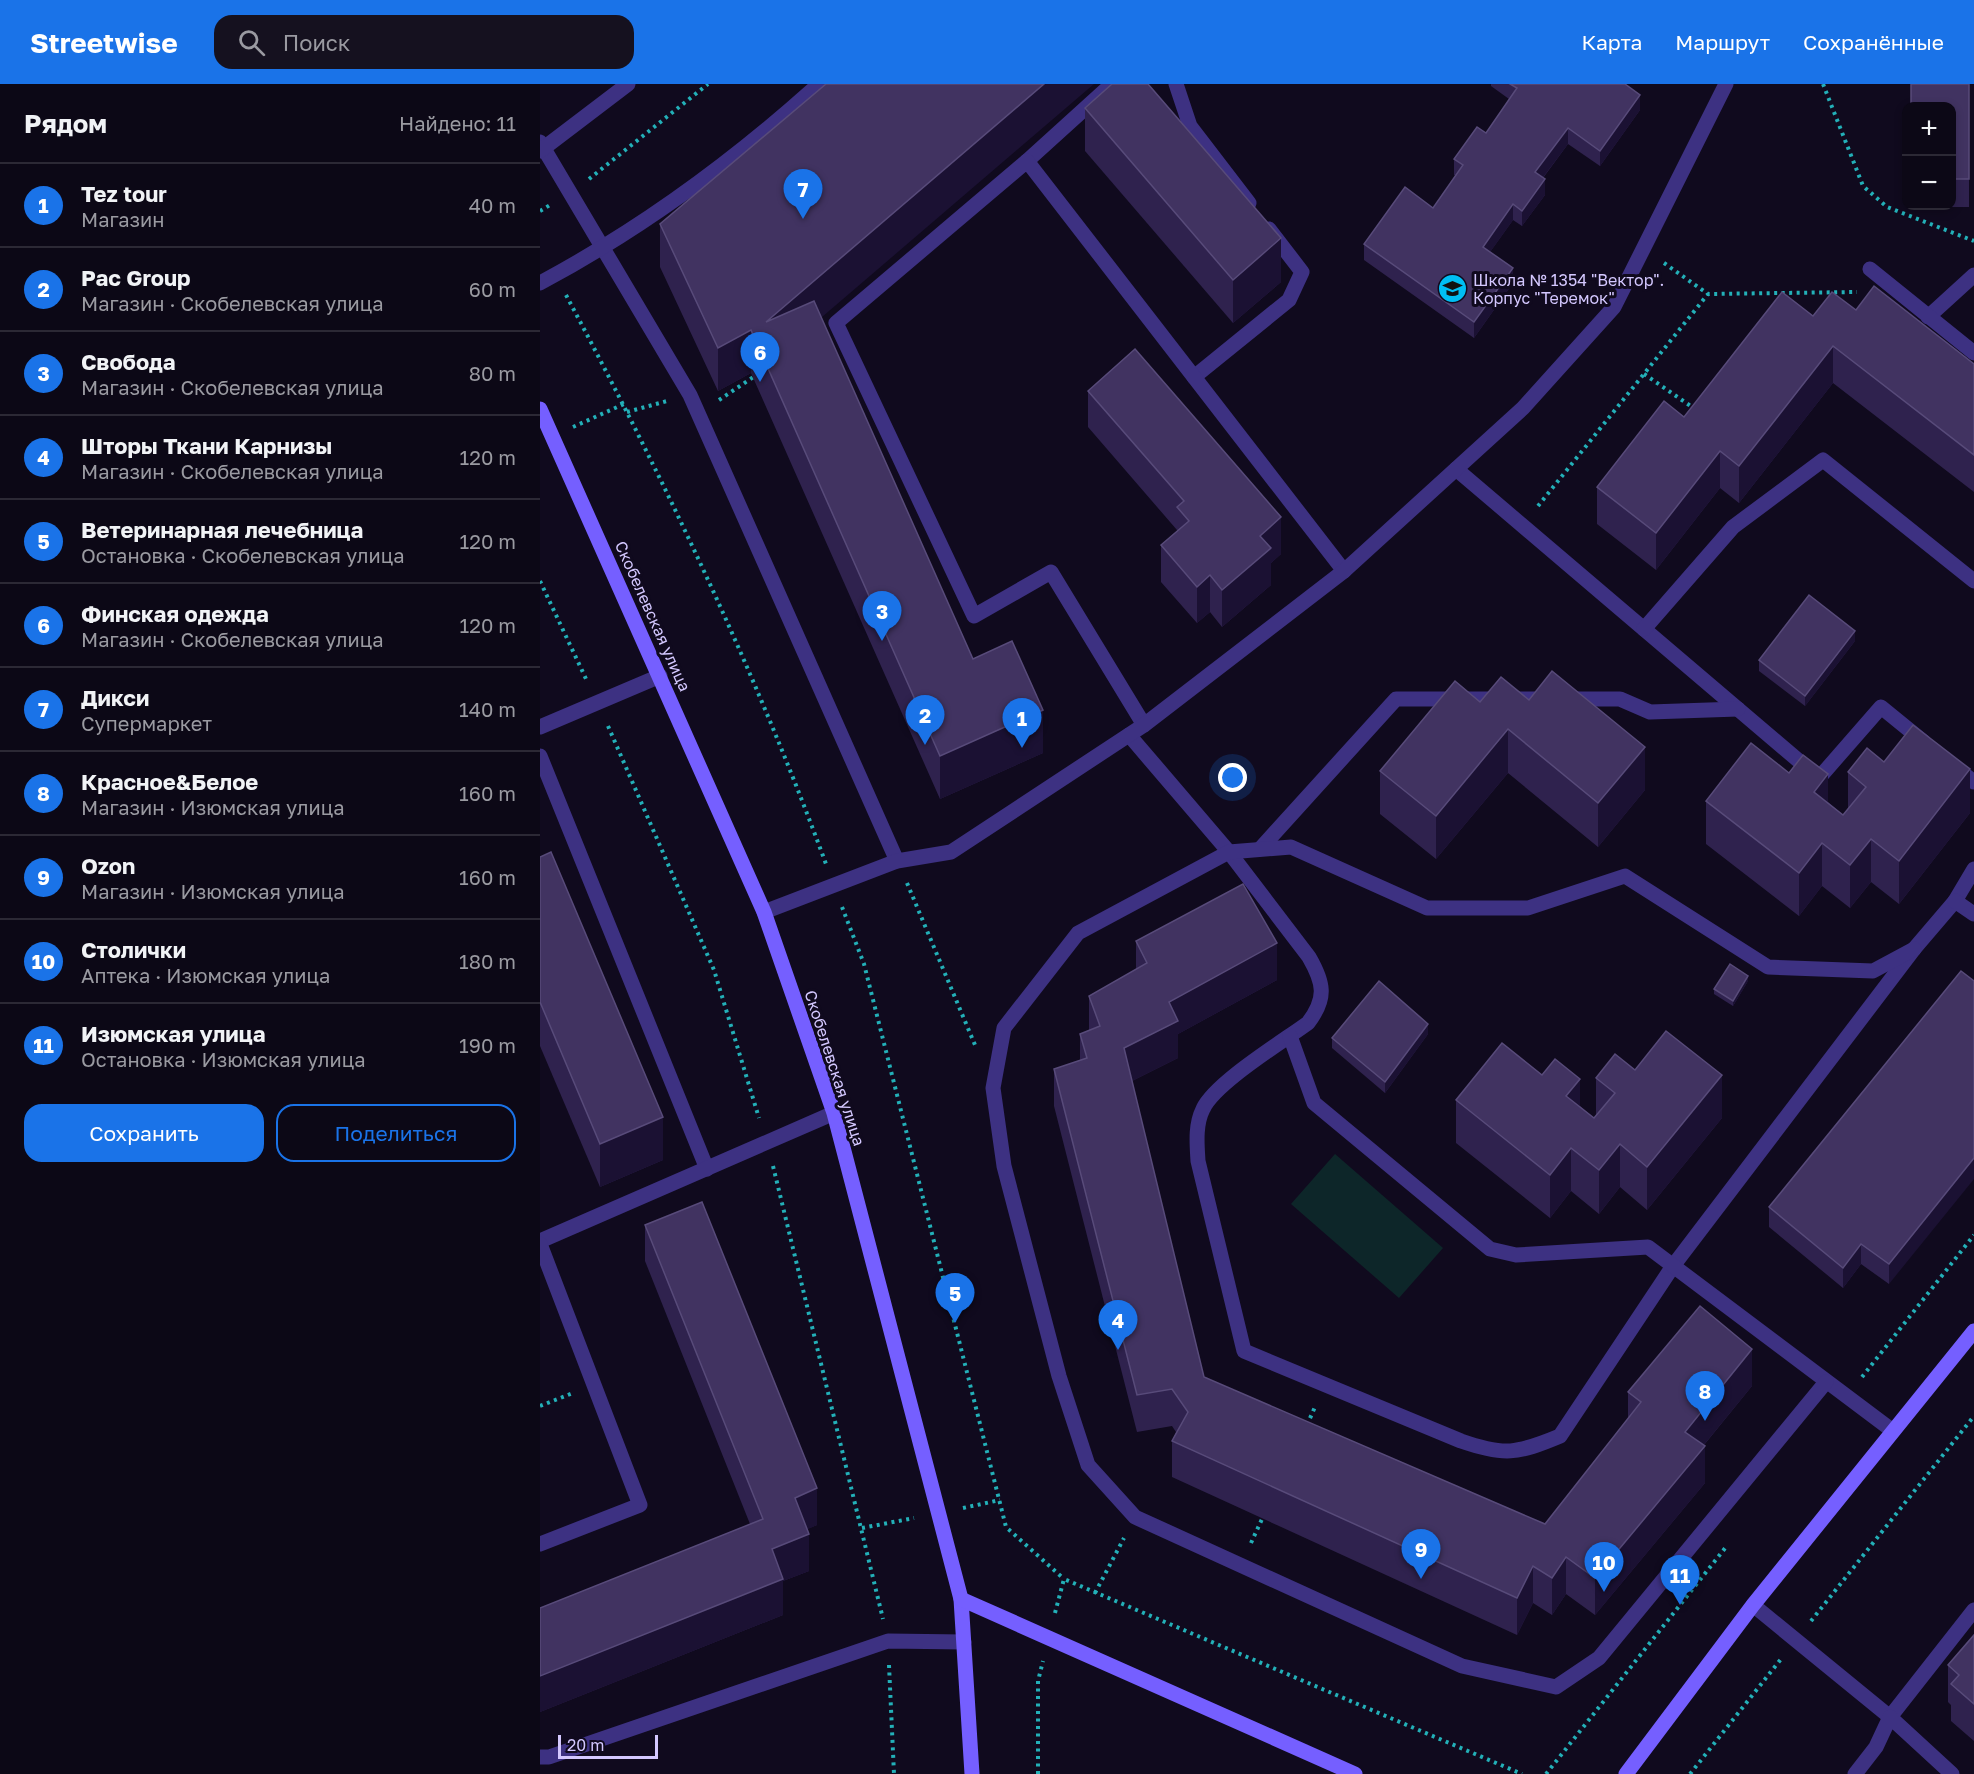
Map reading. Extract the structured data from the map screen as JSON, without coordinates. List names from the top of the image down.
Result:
{
  "streets": {
    "street": ["Скобелевская улица"]
  },
  "places": {
    "school or university": ["Школа № 1354 \"Вектор\". Корпус \"Теремок\""]
  },
  "scale_bar": "20 m",
  "page": {
    "header": "Streetwise",
    "search": "Поиск",
    "nav": ["Карта", "Маршрут", "Сохранённые"],
    "heading": ["Рядом", "Найдено: 11"],
    "map_buttons": ["+", "−"],
    "list": [
      {
        "mark": "1",
        "name": "Tez tour",
        "note": "Магазин",
        "value": "40 m"
      },
      {
        "mark": "2",
        "name": "Pac Group",
        "note": "Магазин · Скобелевская улица",
        "value": "60 m"
      },
      {
        "mark": "3",
        "name": "Свобода",
        "note": "Магазин · Скобелевская улица",
        "value": "80 m"
      },
      {
        "mark": "4",
        "name": "Шторы Ткани Карнизы",
        "note": "Магазин · Скобелевская улица",
        "value": "120 m"
      },
      {
        "mark": "5",
        "name": "Ветеринарная лечебница",
        "note": "Остановка · Скобелевская улица",
        "value": "120 m"
      },
      {
        "mark": "6",
        "name": "Финская одежда",
        "note": "Магазин · Скобелевская улица",
        "value": "120 m"
      },
      {
        "mark": "7",
        "name": "Дикси",
        "note": "Супермаркет",
        "value": "140 m"
      },
      {
        "mark": "8",
        "name": "Красное&Белое",
        "note": "Магазин · Изюмская улица",
        "value": "160 m"
      },
      {
        "mark": "9",
        "name": "Ozon",
        "note": "Магазин · Изюмская улица",
        "value": "160 m"
      },
      {
        "mark": "10",
        "name": "Столички",
        "note": "Аптека · Изюмская улица",
        "value": "180 m"
      },
      {
        "mark": "11",
        "name": "Изюмская улица",
        "note": "Остановка · Изюмская улица",
        "value": "190 m"
      }
    ],
    "pins": [
      "7",
      "6",
      "3",
      "2",
      "1",
      "5",
      "4",
      "8",
      "9",
      "10",
      "11"
    ],
    "buttons": ["Сохранить", "Поделиться"],
    "scale": "20 m"
  }
}
